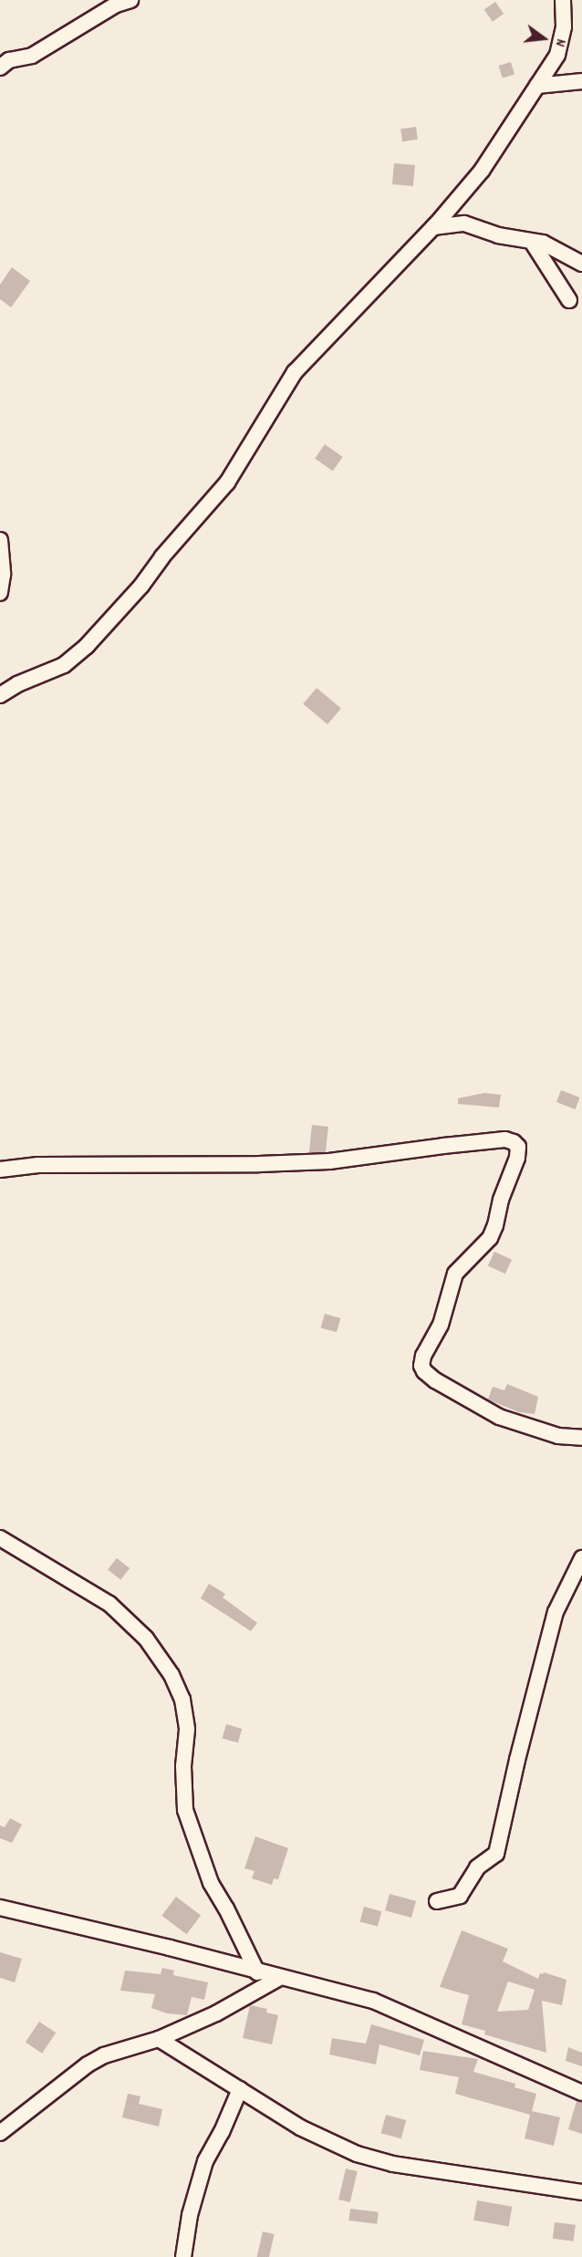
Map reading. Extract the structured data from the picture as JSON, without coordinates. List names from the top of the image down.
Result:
{
  "north": "right"
}
